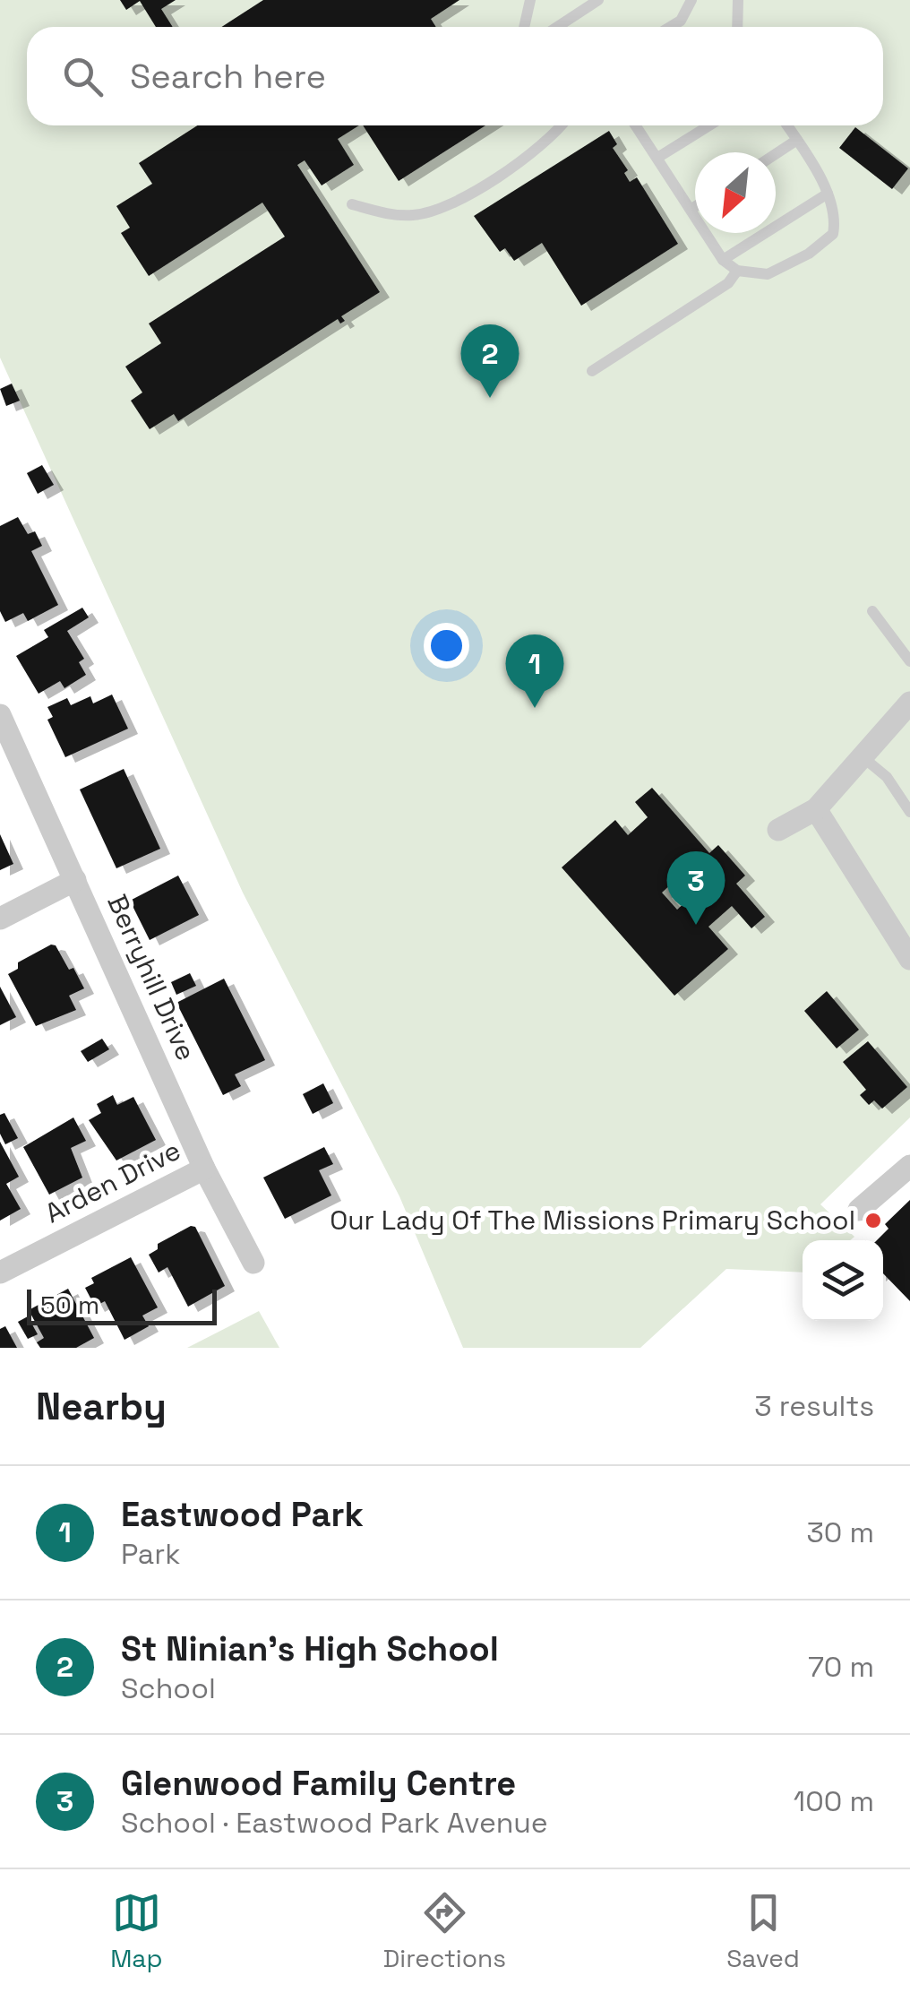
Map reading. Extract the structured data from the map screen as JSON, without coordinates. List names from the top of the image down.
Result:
{
  "streets": {
    "street": ["Berryhill Drive", "Arden Drive"]
  },
  "crossings": [
    ["Berryhill Drive", "Arden Drive"]
  ],
  "places": ["Our Lady Of The Missions Primary School"],
  "scale_bar": "50 m",
  "north": "bottom left",
  "page": {
    "search": "Search here",
    "pins": ["2", "1", "3"],
    "scale": "50 m",
    "heading": ["Nearby", "3 results"],
    "list": [
      {
        "mark": "1",
        "name": "Eastwood Park",
        "note": "Park",
        "value": "30 m"
      },
      {
        "mark": "2",
        "name": "St Ninian's High School",
        "note": "School",
        "value": "70 m"
      },
      {
        "mark": "3",
        "name": "Glenwood Family Centre",
        "note": "School · Eastwood Park Avenue",
        "value": "100 m"
      }
    ],
    "nav": ["Map", "Directions", "Saved"]
  }
}
